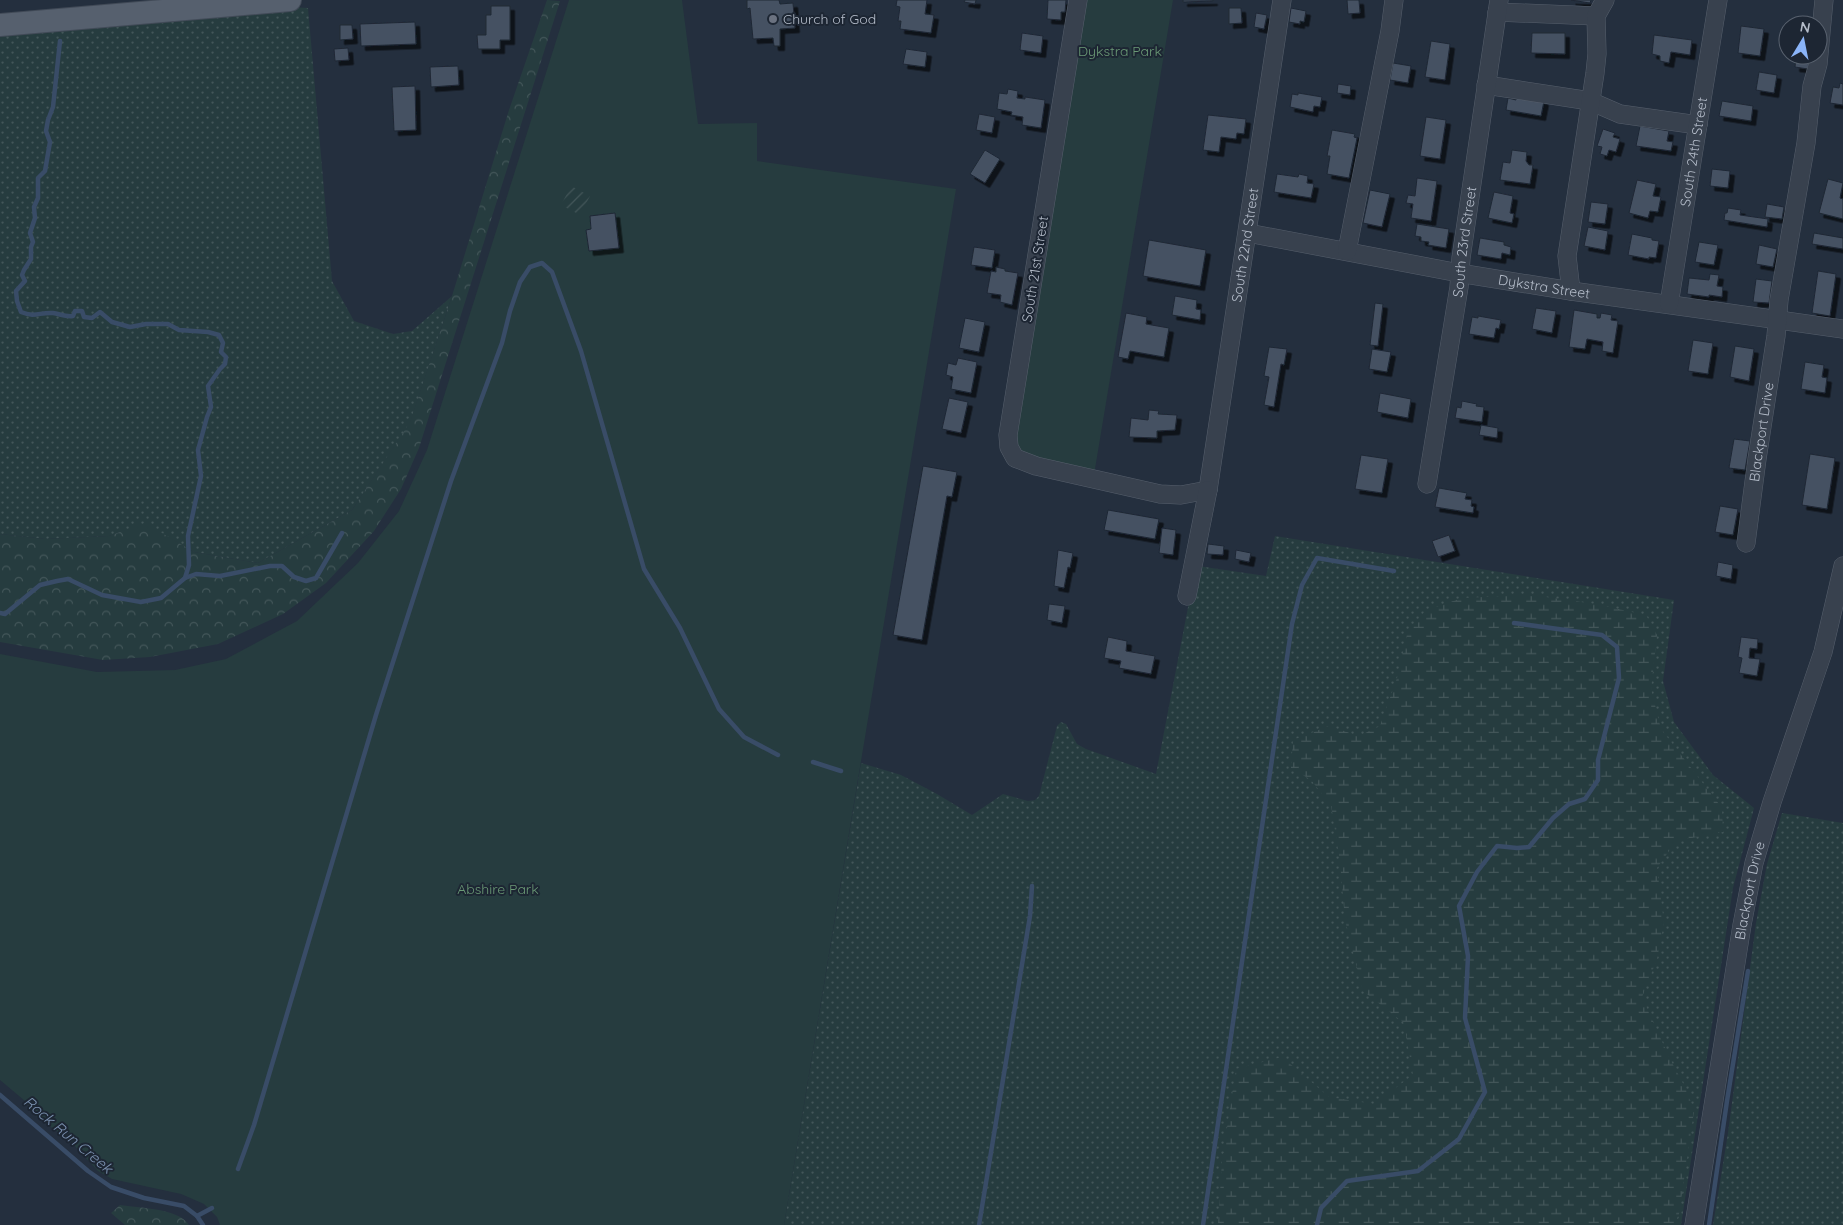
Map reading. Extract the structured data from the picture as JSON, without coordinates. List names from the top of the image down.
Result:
{
  "streets": {
    "street": [
      "South 24th Street",
      "South 23rd Street",
      "South 22nd Street",
      "South 21st Street",
      "Dykstra Street",
      "Blackport Drive"
    ]
  },
  "crossings": [
    ["South 24th Street", "Dykstra Street"],
    ["South 23rd Street", "Dykstra Street"],
    ["South 22nd Street", "South 21st Street"],
    ["South 22nd Street", "Dykstra Street"],
    ["Dykstra Street", "Blackport Drive"]
  ],
  "water": ["Rock Run Creek"],
  "parks": ["Dykstra Park", "Abshire Park"],
  "places": ["Church of God"],
  "north": "top"
}
